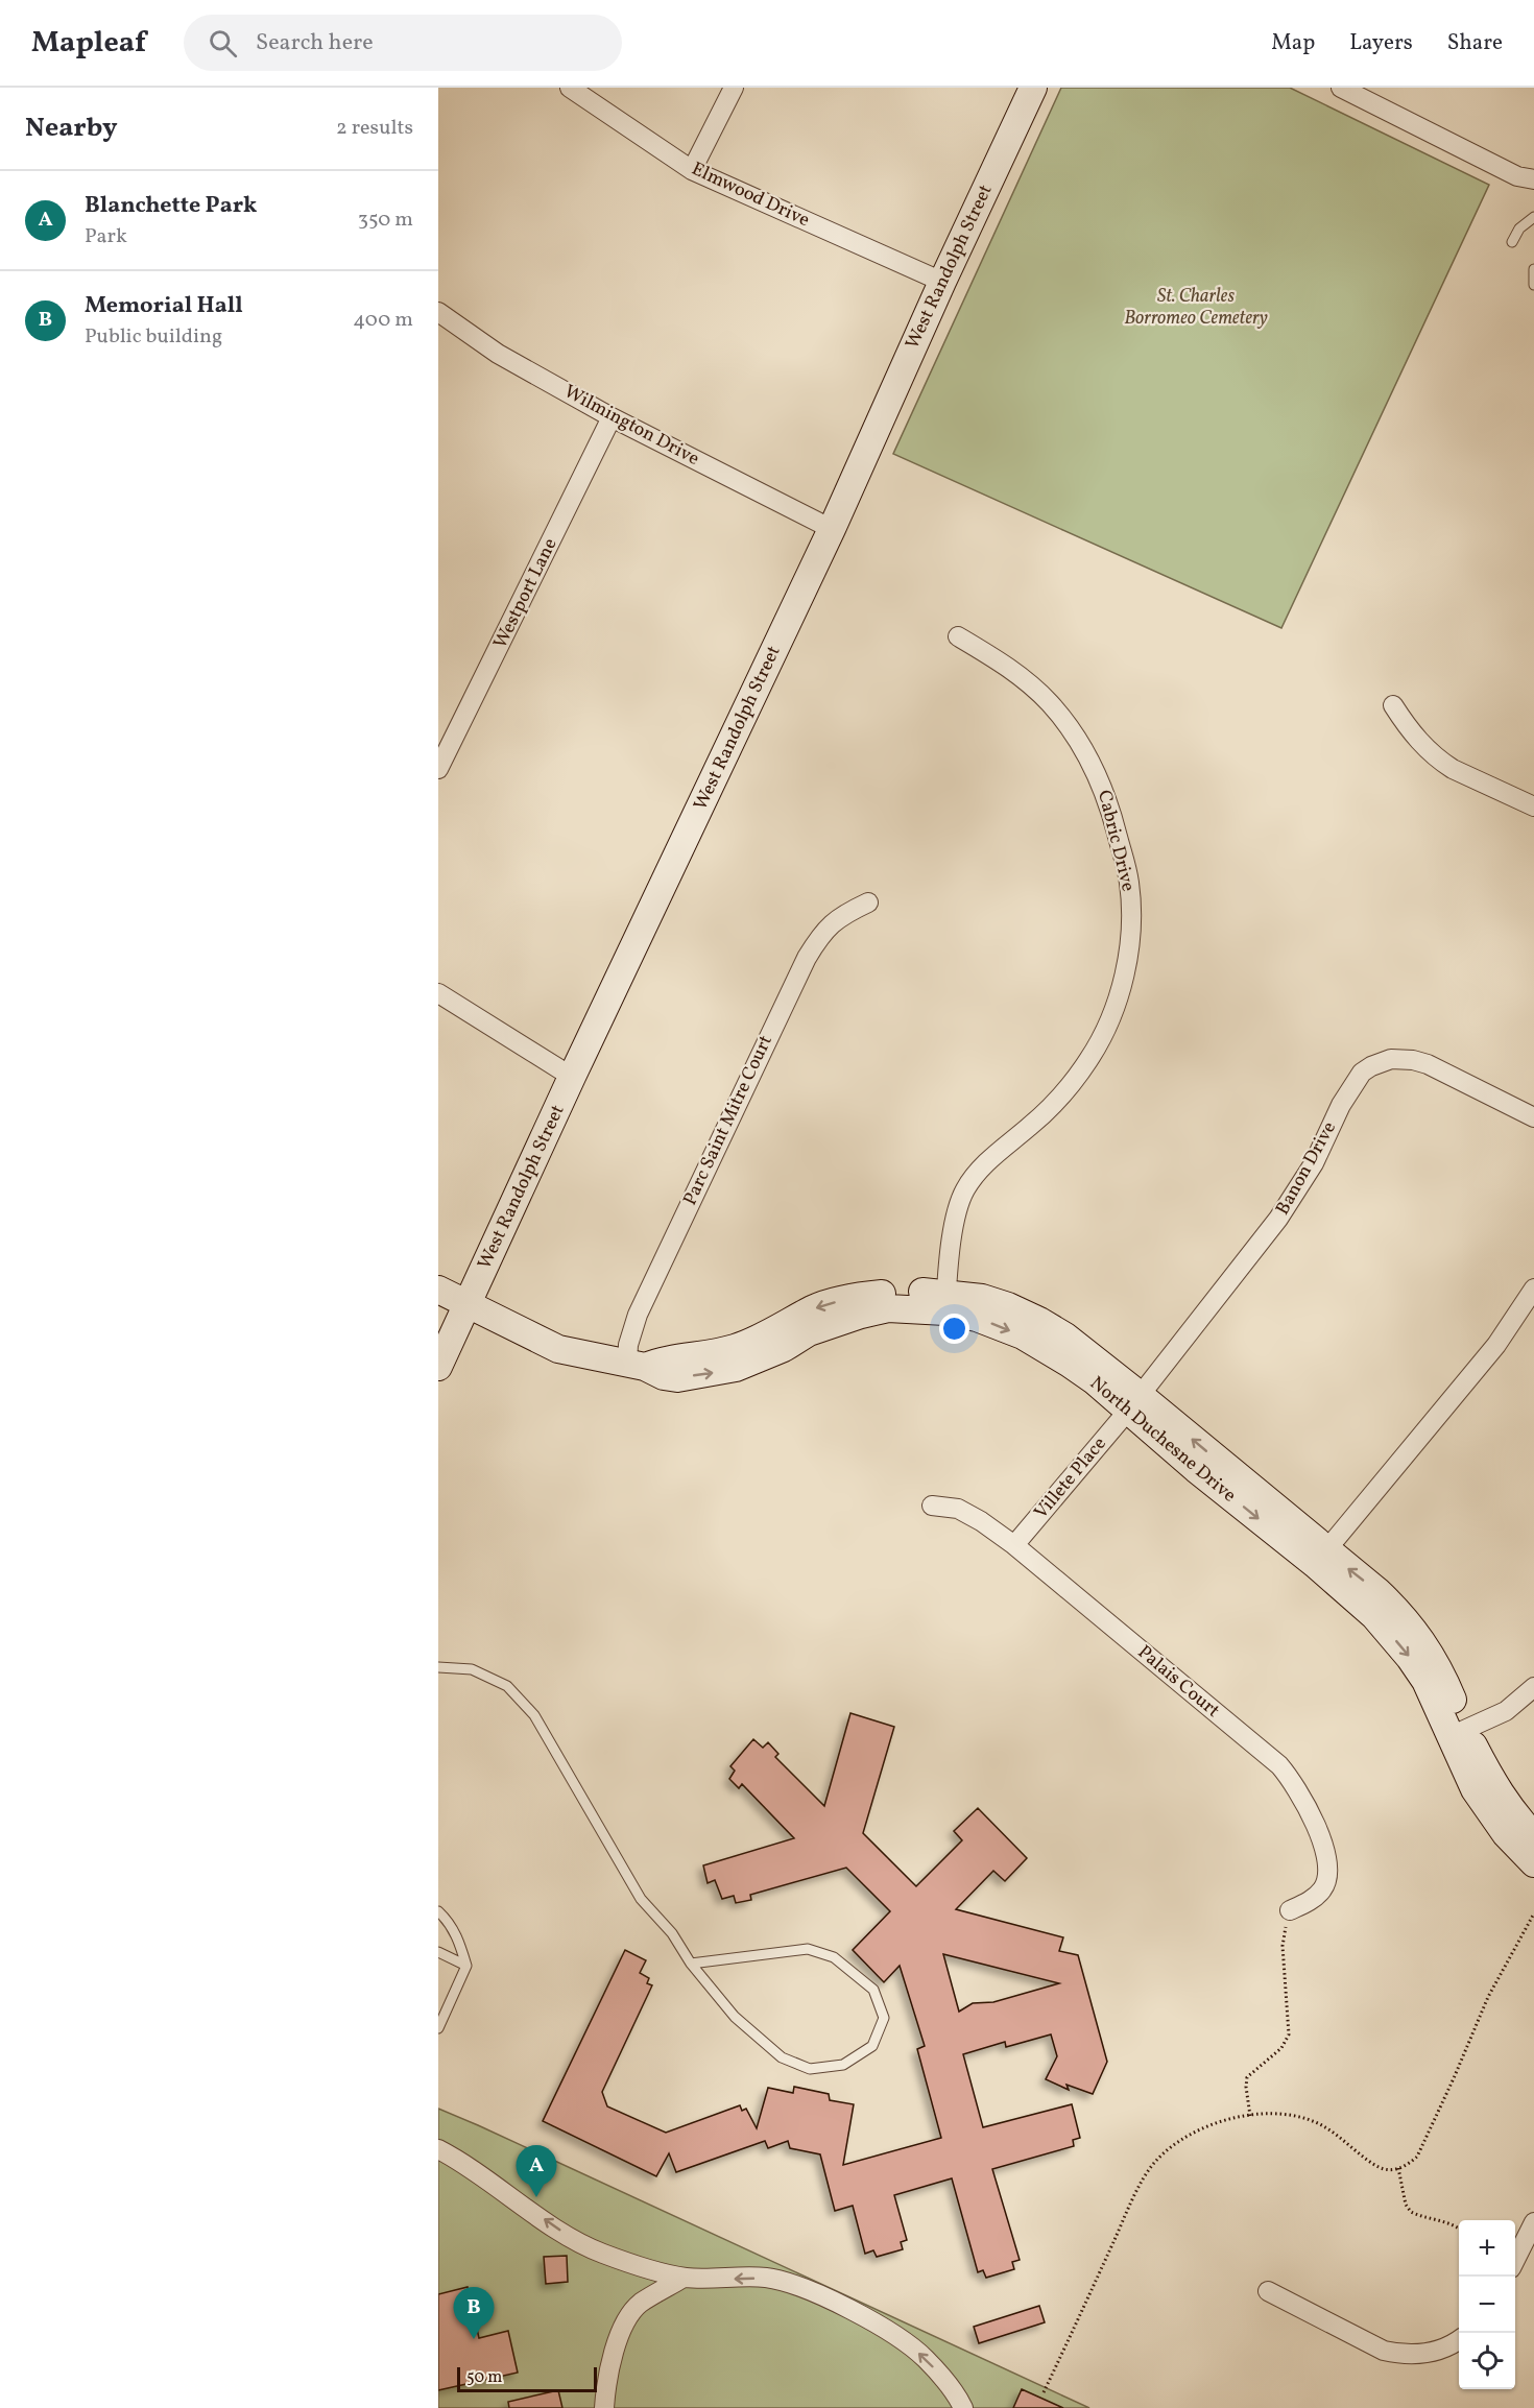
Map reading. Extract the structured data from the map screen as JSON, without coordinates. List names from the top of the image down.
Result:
{
  "streets": {
    "street": [
      "Elmwood Drive",
      "West Randolph Street",
      "Wilmington Drive",
      "Westport Lane",
      "Cabric Drive",
      "Parc Saint Mitre Court",
      "Banon Drive",
      "North Duchesne Drive",
      "Villete Place",
      "Palais Court"
    ]
  },
  "crossings": [
    ["Elmwood Drive", "West Randolph Street"],
    ["West Randolph Street", "Wilmington Drive"],
    ["West Randolph Street", "North Duchesne Drive"],
    ["Wilmington Drive", "Westport Lane"],
    ["Cabric Drive", "North Duchesne Drive"],
    ["Parc Saint Mitre Court", "North Duchesne Drive"],
    ["Banon Drive", "North Duchesne Drive"],
    ["Banon Drive", "Villete Place"],
    ["North Duchesne Drive", "Villete Place"],
    ["Villete Place", "Palais Court"]
  ],
  "parks": ["St. Charles Borromeo Cemetery"],
  "scale_bar": "50 m",
  "page": {
    "header": "Mapleaf",
    "search": "Search here",
    "nav": ["Map", "Layers", "Share"],
    "heading": ["Nearby", "2 results"],
    "list": [
      {
        "mark": "A",
        "name": "Blanchette Park",
        "note": "Park",
        "value": "350 m"
      },
      {
        "mark": "B",
        "name": "Memorial Hall",
        "note": "Public building",
        "value": "400 m"
      }
    ],
    "pins": ["A", "B"],
    "map_buttons": ["+", "−"],
    "scale": "50 m"
  }
}
